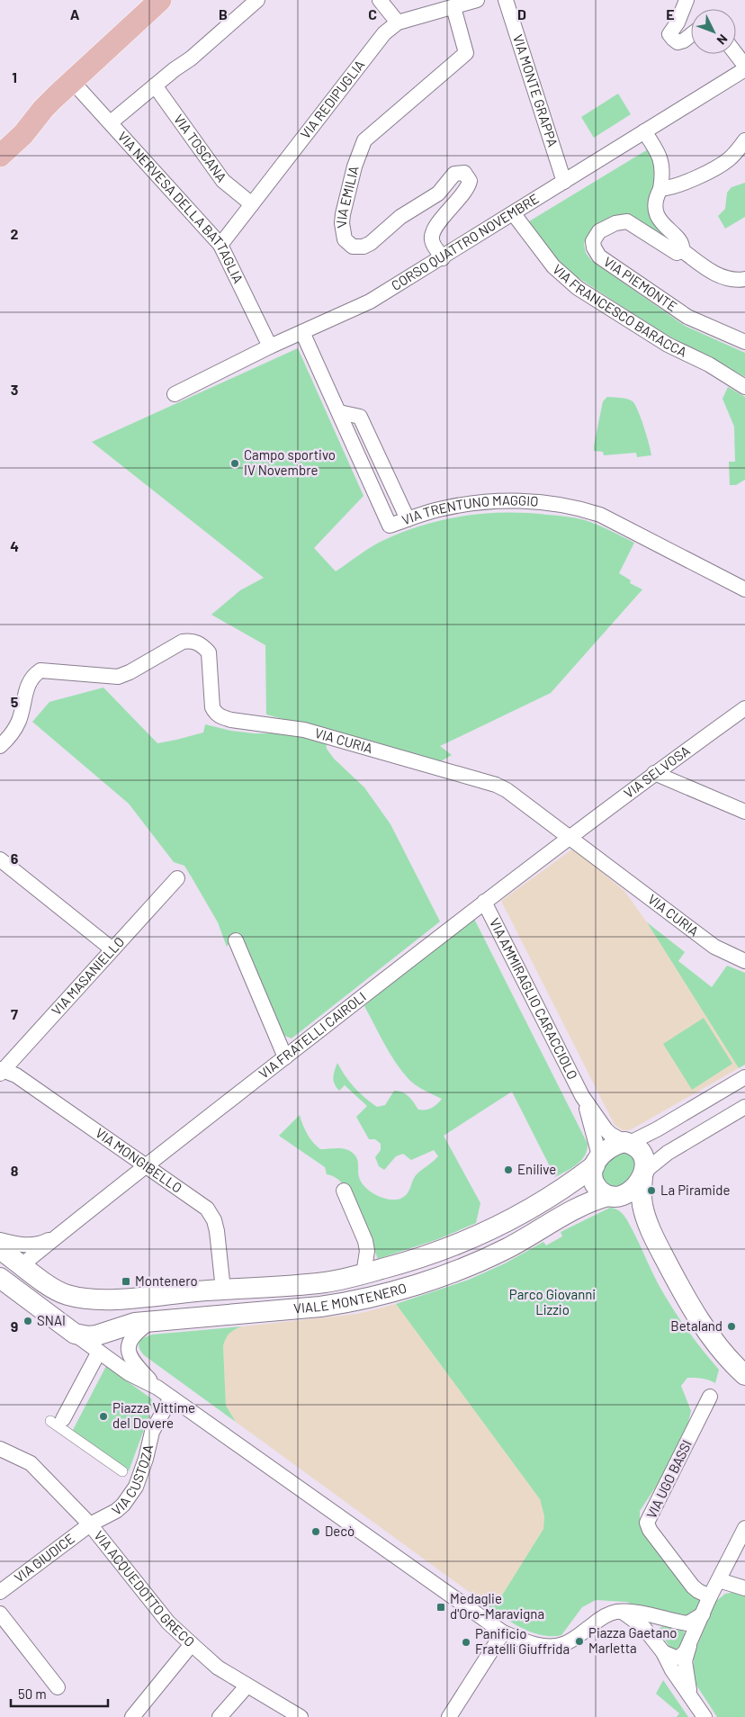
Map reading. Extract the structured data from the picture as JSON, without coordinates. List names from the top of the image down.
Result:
{
  "streets": {
    "main road": ["VIALE MONTENERO"],
    "street": [
      "VIA MONTE GRAPPA",
      "VIA REDIPUGLIA",
      "VIA TOSCANA",
      "VIA EMILIA",
      "VIA NERVESA DELLA BATTAGLIA",
      "CORSO QUATTRO NOVEMBRE",
      "VIA PIEMONTE",
      "VIA FRANCESCO BARACCA",
      "VIA TRENTUNO MAGGIO",
      "VIA CURIA",
      "VIA SELVOSA",
      "VIA MASANIELLO",
      "VIA AMMIRAGLIO CARACCIOLO",
      "VIA FRATELLI CAIROLI",
      "VIA MONGIBELLO",
      "VIA CUSTOZA",
      "VIA UGO BASSI",
      "VIA GIUDICE",
      "VIA ACQUEDOTTO GRECO"
    ]
  },
  "crossings": [
    ["VIA MONTE GRAPPA", "CORSO QUATTRO NOVEMBRE"],
    ["VIA REDIPUGLIA", "VIA TOSCANA"],
    ["VIA REDIPUGLIA", "VIA EMILIA"],
    ["VIA REDIPUGLIA", "VIA NERVESA DELLA BATTAGLIA"],
    ["VIA EMILIA", "CORSO QUATTRO NOVEMBRE"],
    ["VIA NERVESA DELLA BATTAGLIA", "CORSO QUATTRO NOVEMBRE"],
    ["CORSO QUATTRO NOVEMBRE", "VIA FRANCESCO BARACCA"],
    ["CORSO QUATTRO NOVEMBRE", "VIA TRENTUNO MAGGIO"],
    ["VIA CURIA", "VIA SELVOSA"],
    ["VIA CURIA", "VIA FRATELLI CAIROLI"],
    ["VIA SELVOSA", "VIA FRATELLI CAIROLI"],
    ["VIA MASANIELLO", "VIA MONGIBELLO"],
    ["VIA AMMIRAGLIO CARACCIOLO", "VIA FRATELLI CAIROLI"],
    ["VIA FRATELLI CAIROLI", "VIA MONGIBELLO"],
    ["VIA MONGIBELLO", "VIALE MONTENERO"],
    ["VIA CUSTOZA", "VIA GIUDICE"],
    ["VIA CUSTOZA", "VIA ACQUEDOTTO GRECO"],
    ["VIA GIUDICE", "VIA ACQUEDOTTO GRECO"]
  ],
  "parks": ["Parco Giovanni Lizzio"],
  "places": {
    "other": [
      "Campo sportivo IV Novembre",
      "Enilive",
      "La Piramide",
      "SNAI",
      "Betaland",
      "Piazza Vittime del Dovere",
      "Decò",
      "Piazza Gaetano Marletta",
      "Panificio Fratelli Giuffrida"
    ],
    "transit": ["Montenero", "Medaglie d'Oro-Maravigna"]
  },
  "scale_bar": "50 m",
  "north": "bottom right",
  "grid": {
    "columns": [
      "A",
      "B",
      "C",
      "D",
      "E"
    ],
    "rows": [
      "1",
      "2",
      "3",
      "4",
      "5",
      "6",
      "7",
      "8",
      "9"
    ]
  }
}
